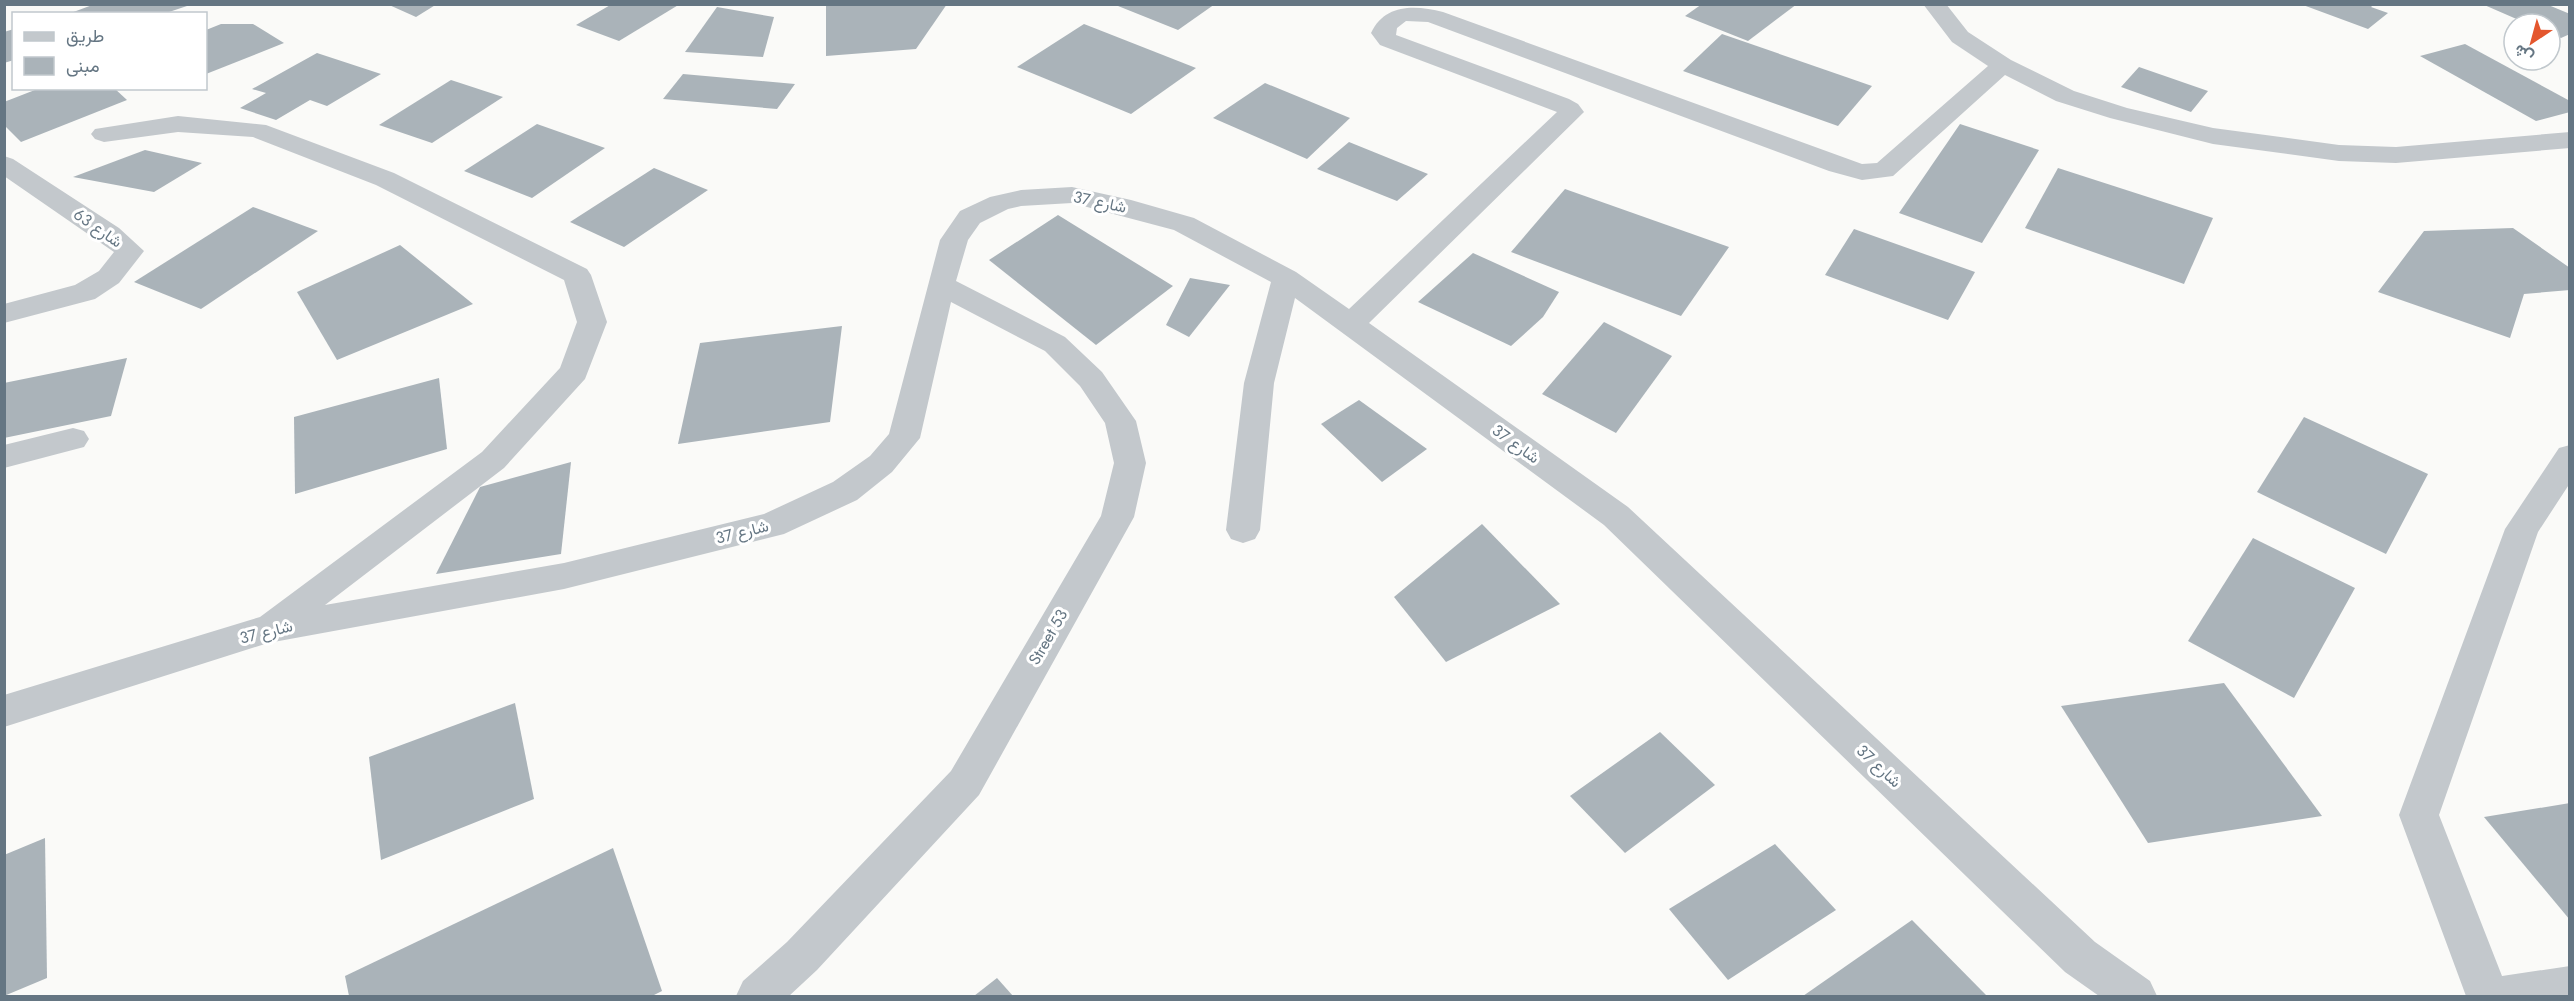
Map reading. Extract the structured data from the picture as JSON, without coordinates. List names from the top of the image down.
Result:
{
  "streets": {
    "street": ["شارع 37", "شارع 63", "Street 53"]
  },
  "crossings": [
    ["شارع 37", "Street 53"]
  ],
  "legend": ["طريق", "مبنى"],
  "north": "bottom left"
}
